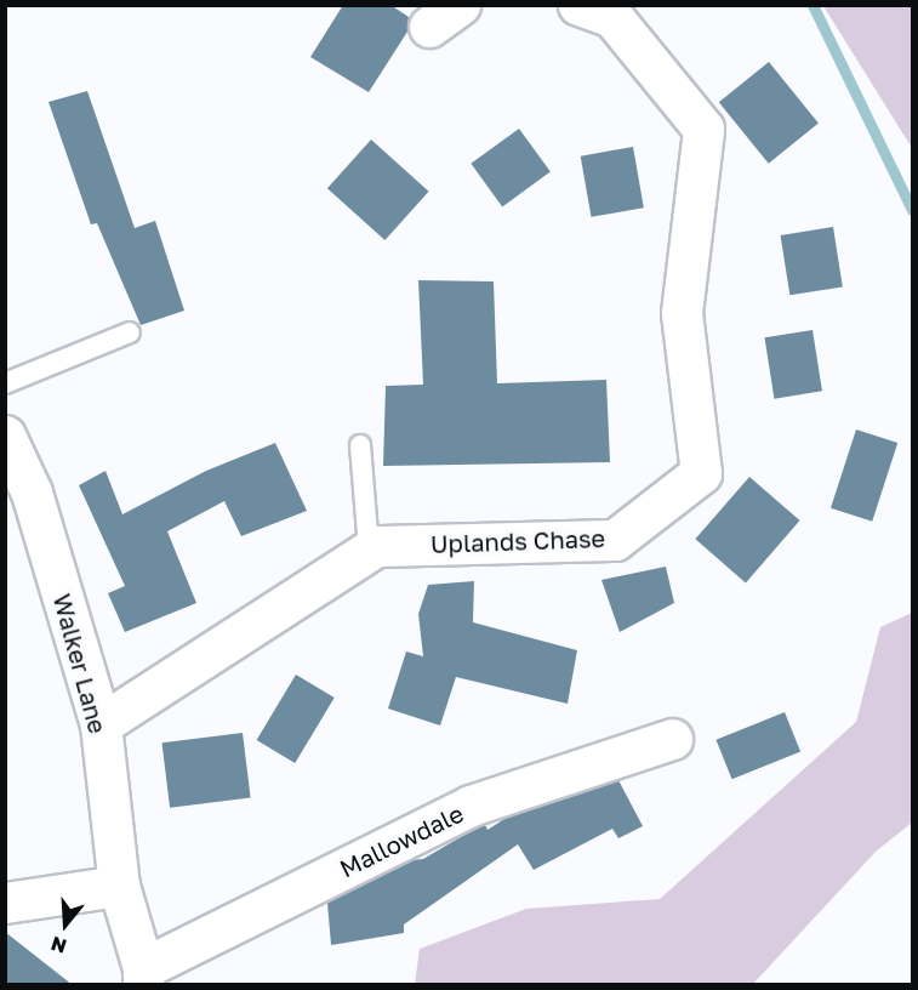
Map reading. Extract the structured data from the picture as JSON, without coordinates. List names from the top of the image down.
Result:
{
  "streets": {
    "street": ["Uplands Chase", "Walker Lane", "Mallowdale"]
  },
  "crossings": [
    ["Uplands Chase", "Walker Lane"],
    ["Walker Lane", "Mallowdale"]
  ],
  "north": "bottom"
}
